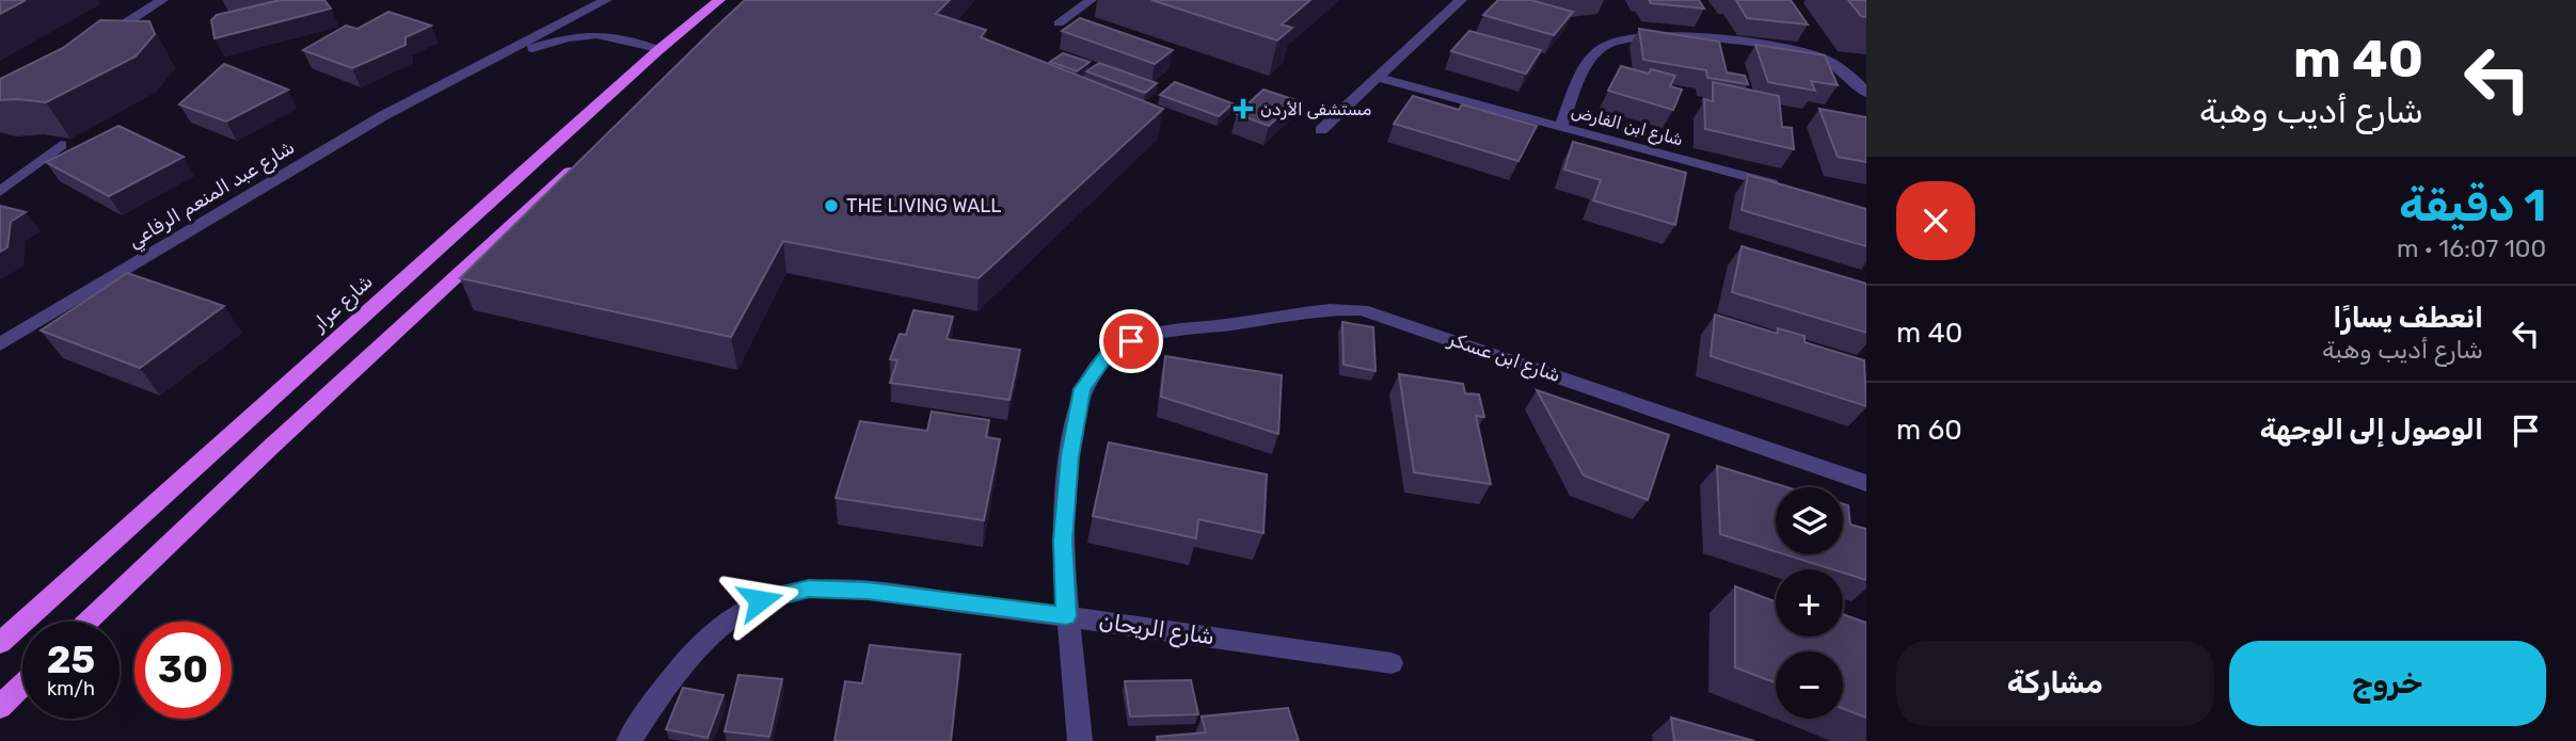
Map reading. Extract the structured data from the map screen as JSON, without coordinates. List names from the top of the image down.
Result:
{
  "streets": {
    "main road": ["شارع عرار"],
    "street": [
      "شارع ابن الفارض",
      "شارع عبد المنعم الرفاعي",
      "شارع ابن عسكر",
      "شارع الريحان"
    ]
  },
  "crossings": [
    ["شارع عبد المنعم الرفاعي", "شارع عرار"],
    ["شارع ابن عسكر", "شارع الريحان"]
  ],
  "places": {
    "health": ["مستشفى الأردن"],
    "other": ["THE LIVING WALL"]
  },
  "page": {
    "turn": ["40 m", "شارع أديب وهبة"],
    "heading": ["1 دقيقة", "100 m · 16:07"],
    "list": [
      {
        "name": "انعطف يسارًا",
        "note": "شارع أديب وهبة",
        "value": "40 m"
      },
      {
        "name": "الوصول إلى الوجهة",
        "value": "60 m"
      }
    ],
    "map_buttons": ["+", "−"],
    "speed": "25 km/h",
    "limit": "30",
    "buttons": ["خروج", "مشاركة"]
  }
}
